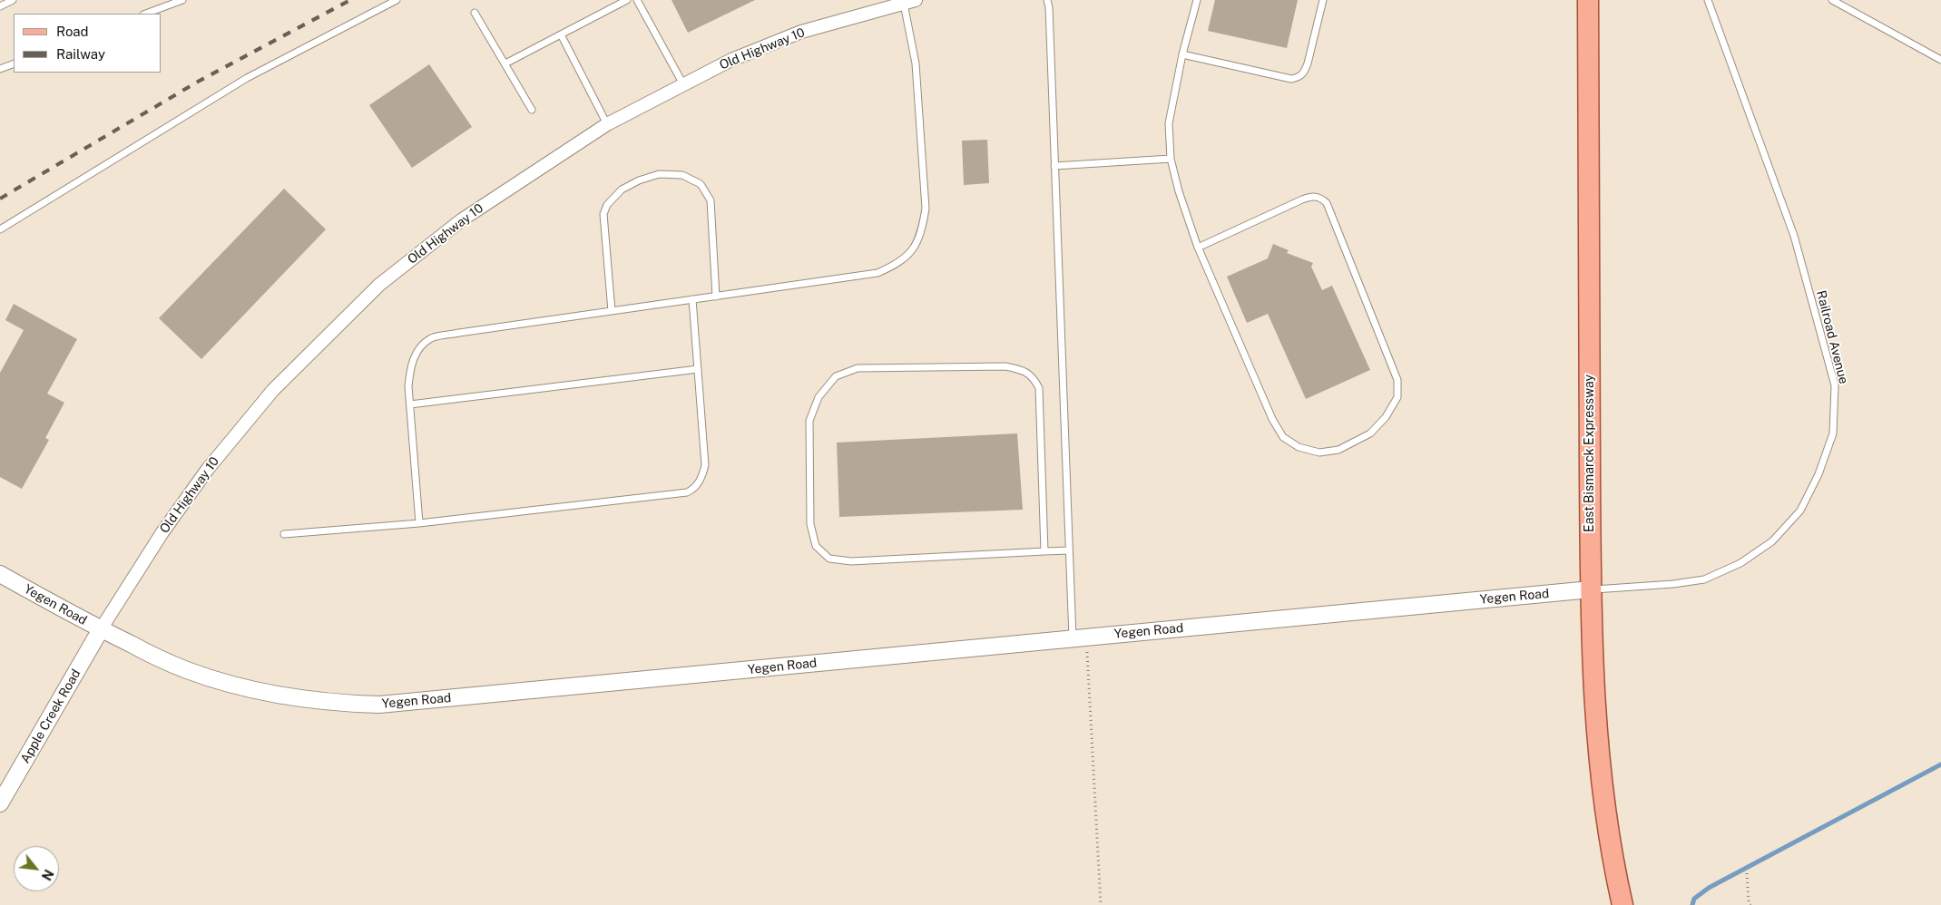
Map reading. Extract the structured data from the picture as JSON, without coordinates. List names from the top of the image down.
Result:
{
  "streets": {
    "main road": ["East Bismarck Expressway"],
    "street": ["Old Highway 10", "Yegen Road", "Apple Creek Road"],
    "lane": ["Railroad Avenue"]
  },
  "crossings": [
    ["Old Highway 10", "Yegen Road"],
    ["Old Highway 10", "Apple Creek Road"],
    ["Railroad Avenue", "East Bismarck Expressway"],
    ["Railroad Avenue", "Yegen Road"],
    ["East Bismarck Expressway", "Yegen Road"],
    ["Yegen Road", "Apple Creek Road"]
  ],
  "legend": ["Road", "Railway"],
  "north": "bottom right"
}
